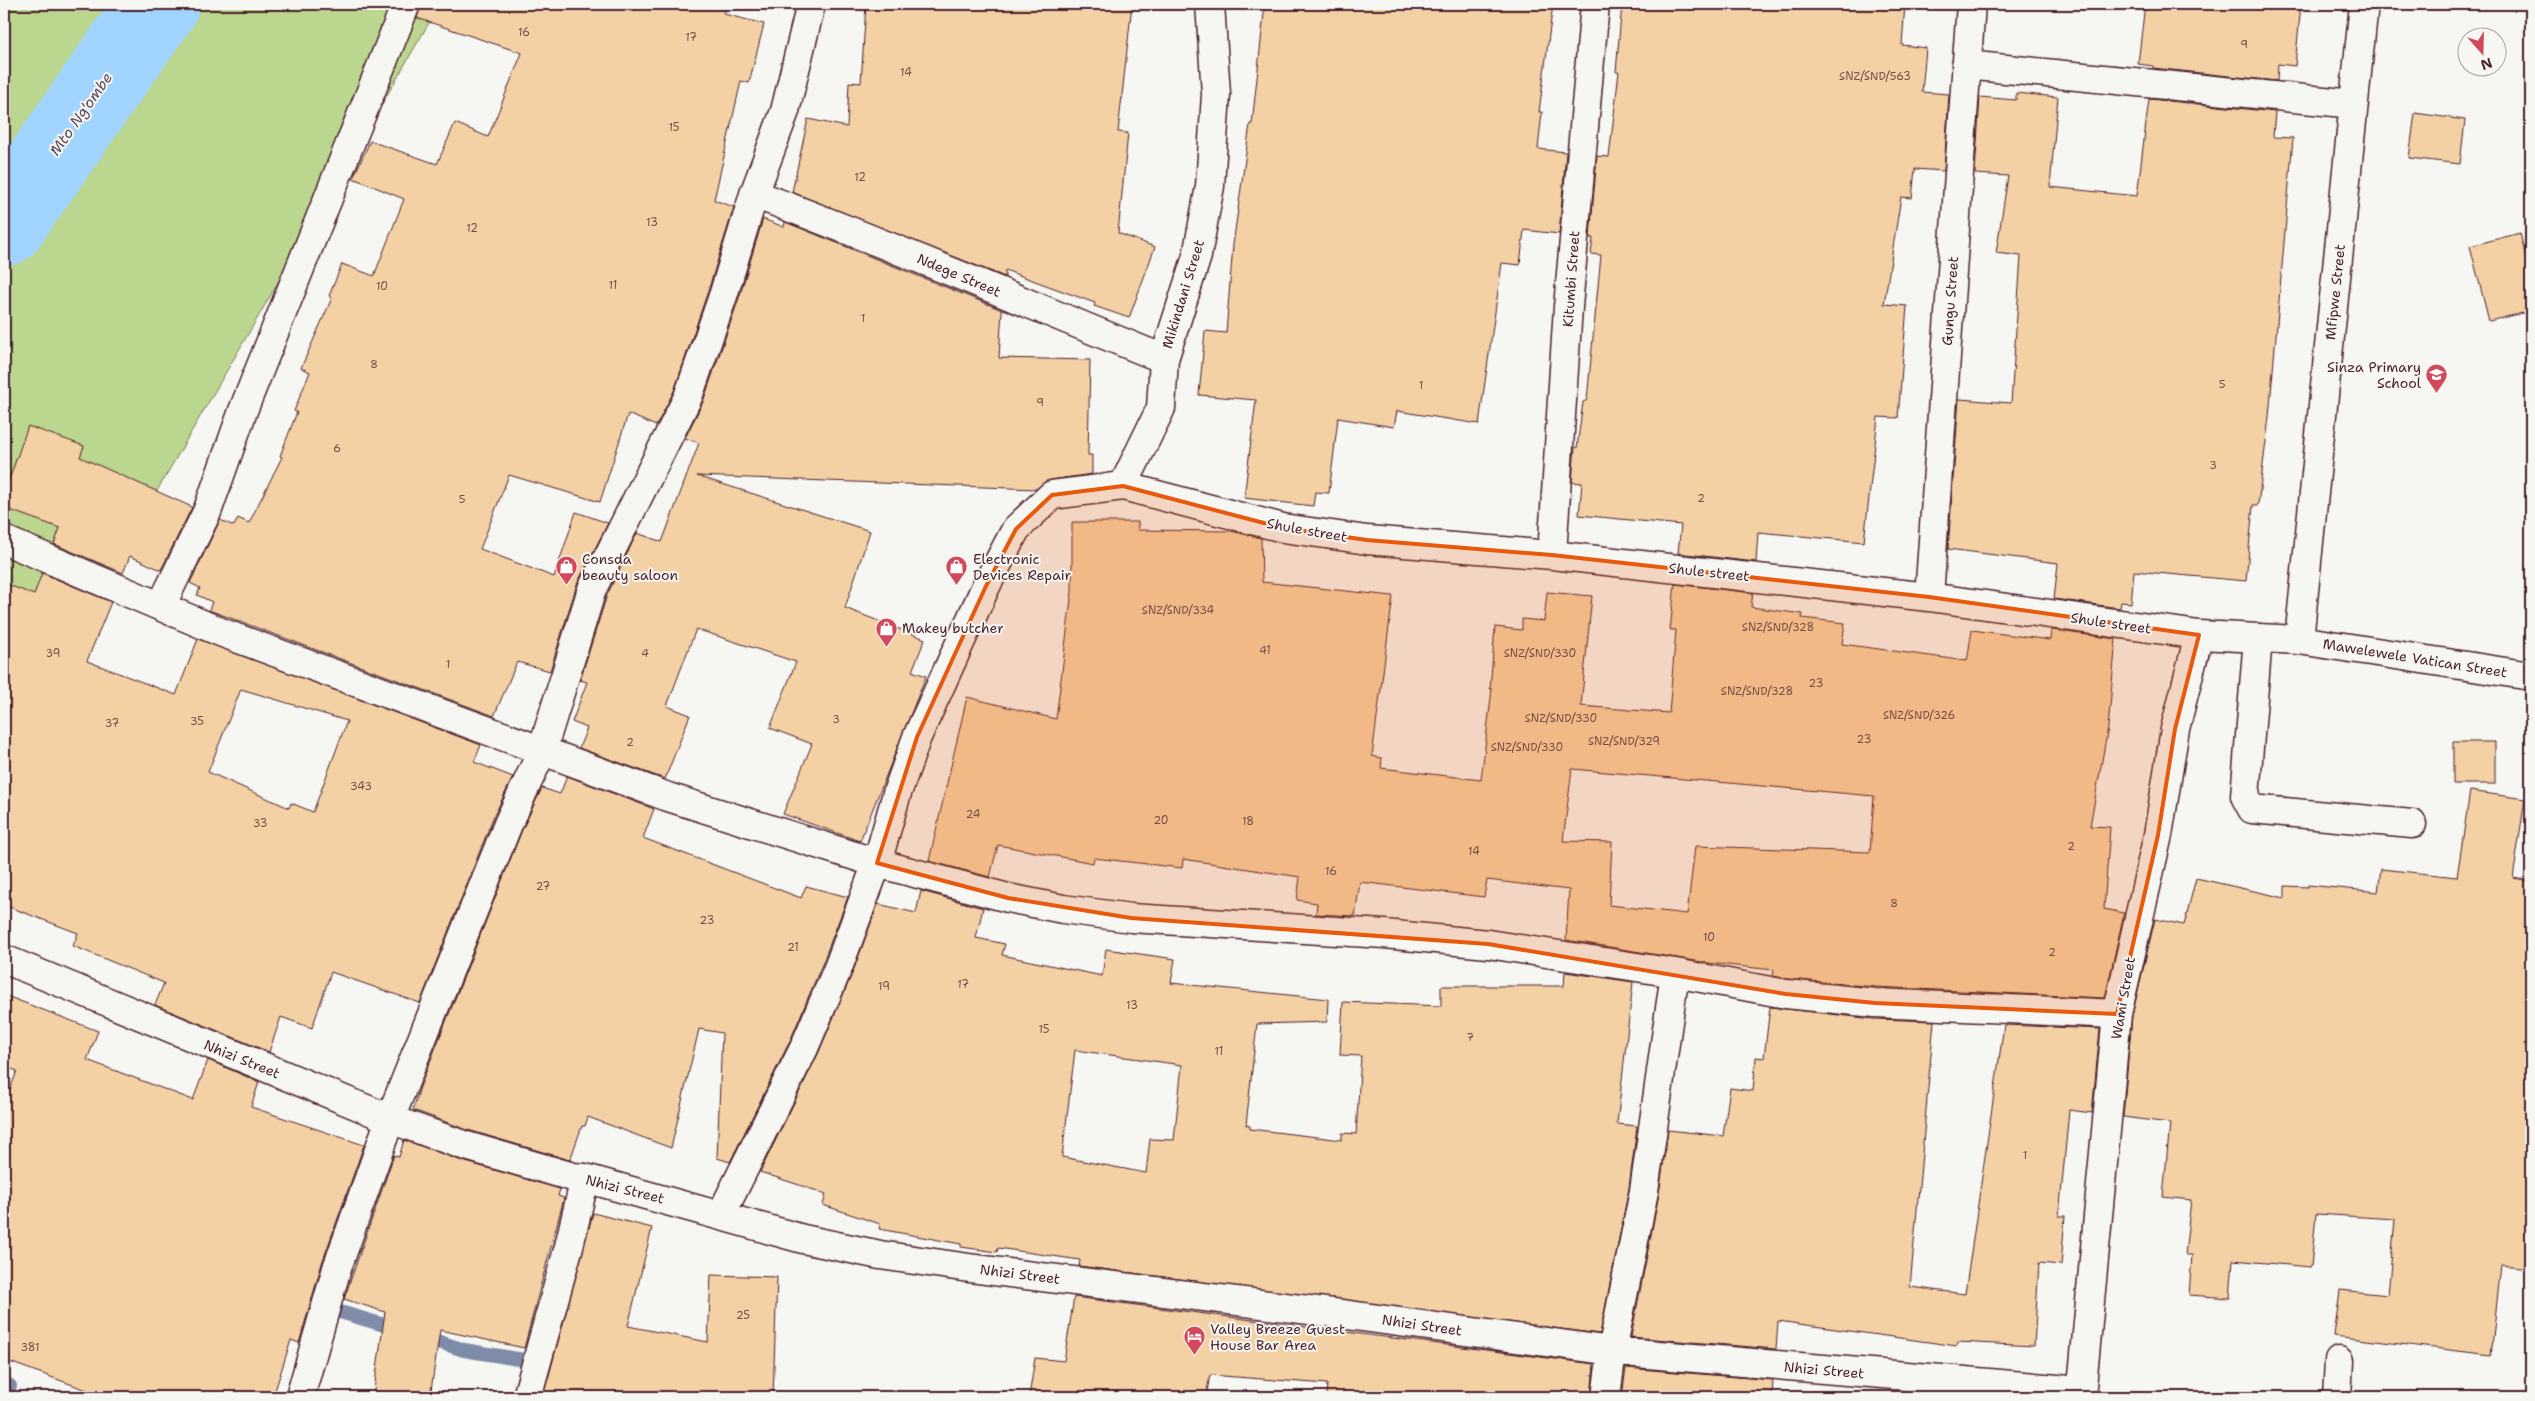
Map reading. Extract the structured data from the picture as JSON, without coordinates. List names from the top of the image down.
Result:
{
  "streets": {
    "street": [
      "Ndege Street",
      "Kitumbi Street",
      "Mfipwe Street",
      "Mikindani Street",
      "Gungu Street",
      "Shule street",
      "Mawelewele Vatican Street",
      "Wami Street",
      "Nhizi Street"
    ]
  },
  "crossings": [
    ["Ndege Street", "Mikindani Street"],
    ["Kitumbi Street", "Shule street"],
    ["Mfipwe Street", "Shule street"],
    ["Mfipwe Street", "Mawelewele Vatican Street"],
    ["Mikindani Street", "Shule street"],
    ["Gungu Street", "Shule street"],
    ["Shule street", "Mawelewele Vatican Street"],
    ["Shule street", "Wami Street"],
    ["Wami Street", "Nhizi Street"]
  ],
  "water": ["Mto Ng'ombe"],
  "places": {
    "school or university": ["Sinza Primary School"],
    "shop": ["Consda beauty saloon", "Electronic Devices Repair", "Makey butcher"],
    "hotel": ["Valley Breeze Guest House Bar Area"]
  },
  "house_numbers": [
    "16",
    "17",
    "9",
    "14",
    "SNZ/SND/563",
    "15",
    "12",
    "13",
    "12",
    "11",
    "10",
    "1",
    "8",
    "5",
    "1",
    "9",
    "6",
    "3",
    "2",
    "5",
    "SNZ/SND/334",
    "SNZ/SND/328",
    "41",
    "39",
    "4",
    "SNZ/SND/330",
    "1",
    "23",
    "SNZ/SND/328",
    "SNZ/SND/326",
    "SNZ/SND/330",
    "3",
    "35",
    "37",
    "23",
    "SNZ/SND/329",
    "2",
    "SNZ/SND/330",
    "343",
    "24",
    "20",
    "18",
    "33",
    "2",
    "14",
    "16",
    "27",
    "8",
    "23",
    "10",
    "21",
    "2",
    "17",
    "19",
    "13",
    "15",
    "7",
    "11",
    "1",
    "25",
    "381"
  ],
  "north": "bottom"
}
